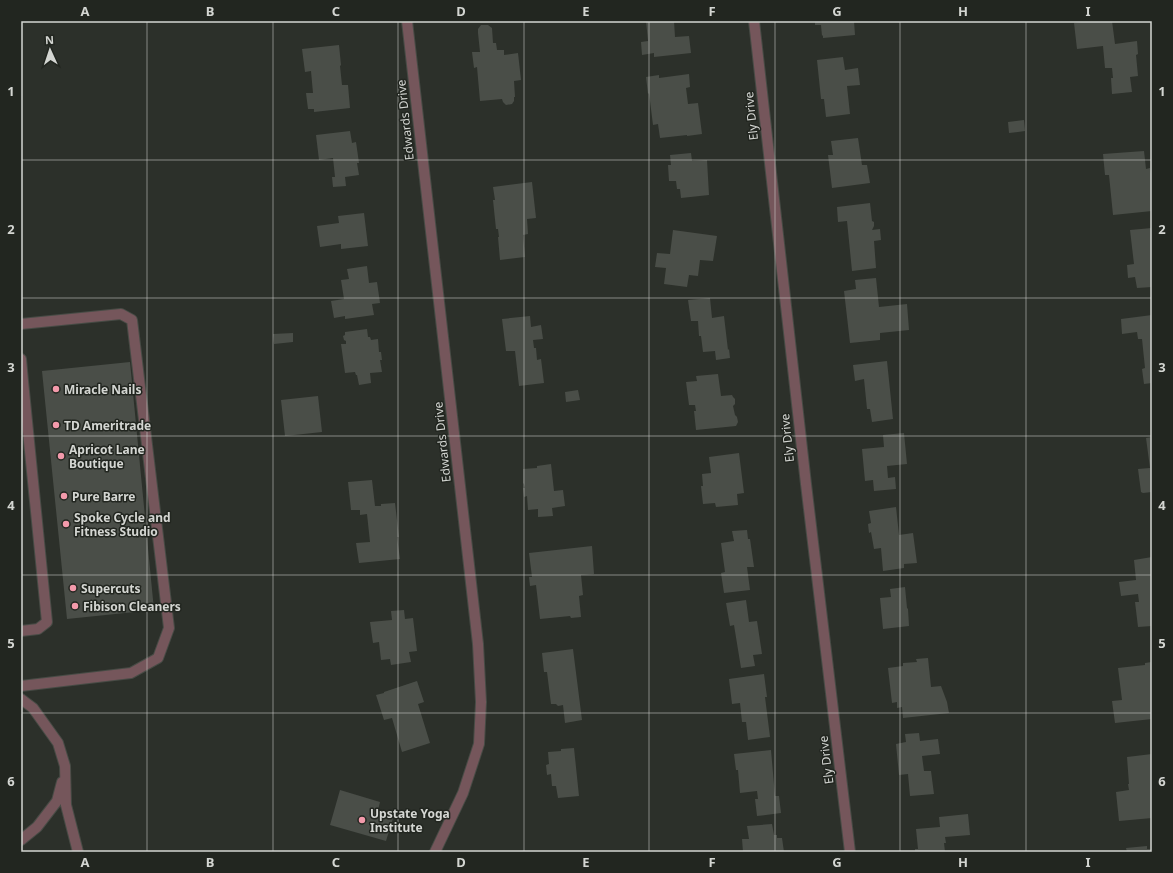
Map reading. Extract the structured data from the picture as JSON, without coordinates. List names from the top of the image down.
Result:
{
  "streets": {
    "street": ["Ely Drive", "Edwards Drive"]
  },
  "places": [
    "Miracle Nails",
    "TD Ameritrade",
    "Apricot Lane Boutique",
    "Pure Barre",
    "Spoke Cycle and Fitness Studio",
    "Supercuts",
    "Fibison Cleaners",
    "Upstate Yoga Institute"
  ],
  "north": "top",
  "grid": {
    "columns": [
      "A",
      "B",
      "C",
      "D",
      "E",
      "F",
      "G",
      "H",
      "I"
    ],
    "rows": [
      "1",
      "2",
      "3",
      "4",
      "5",
      "6"
    ]
  }
}
